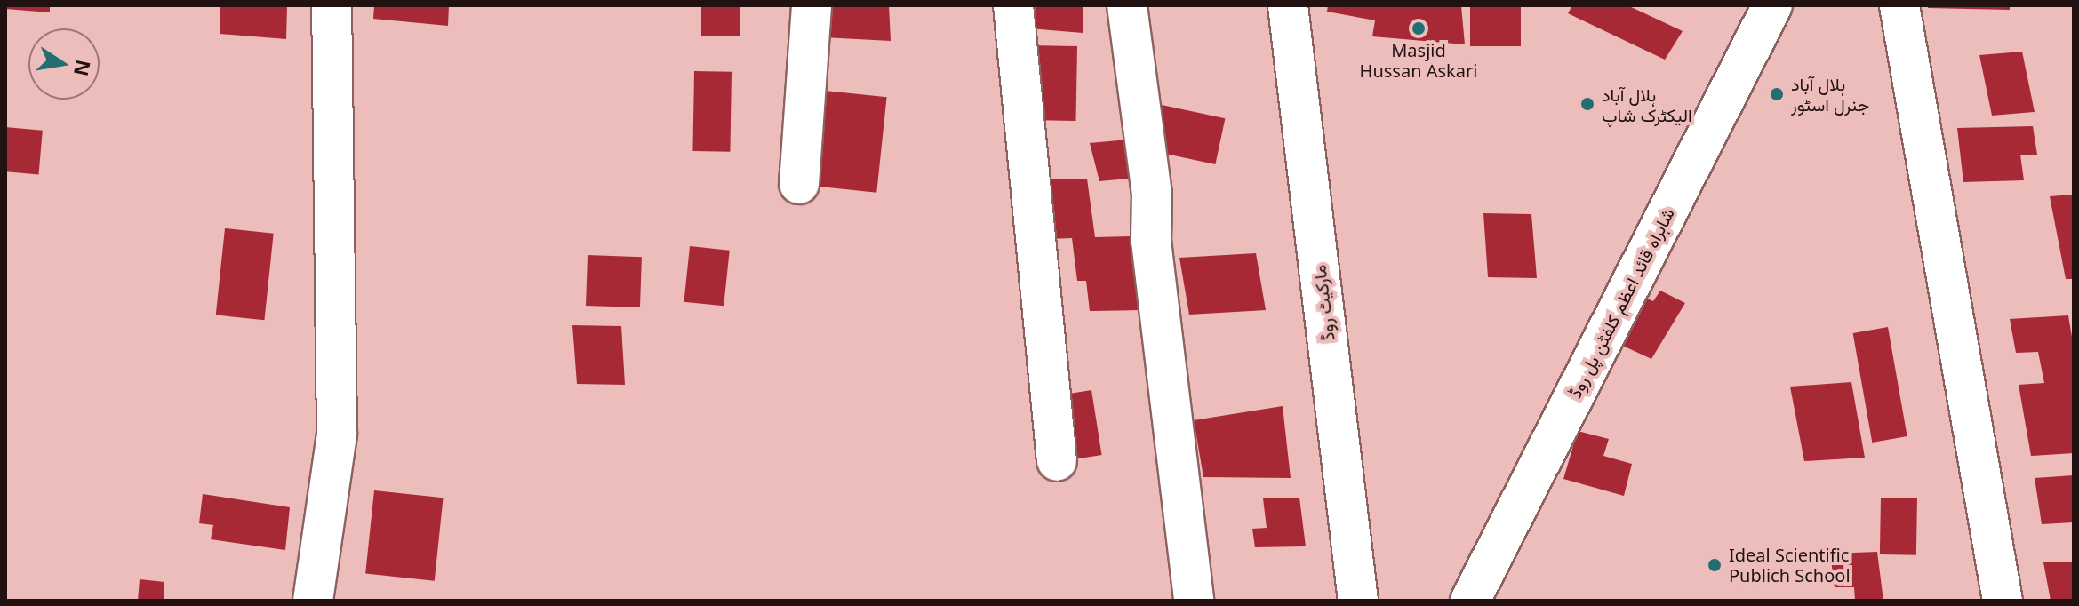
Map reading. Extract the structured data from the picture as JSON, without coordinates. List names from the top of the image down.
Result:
{
  "streets": {
    "main road": ["مارکیٹ روڈ", "شاہراہ قائد اعظم کلفٹن پل روڈ"]
  },
  "places": [
    "Masjid Hussan Askari",
    "ہلال آباد جنرل اسٹور",
    "ہلال آباد الیکٹرک شاپ",
    "Ideal Scientific Publich School"
  ],
  "north": "right"
}
